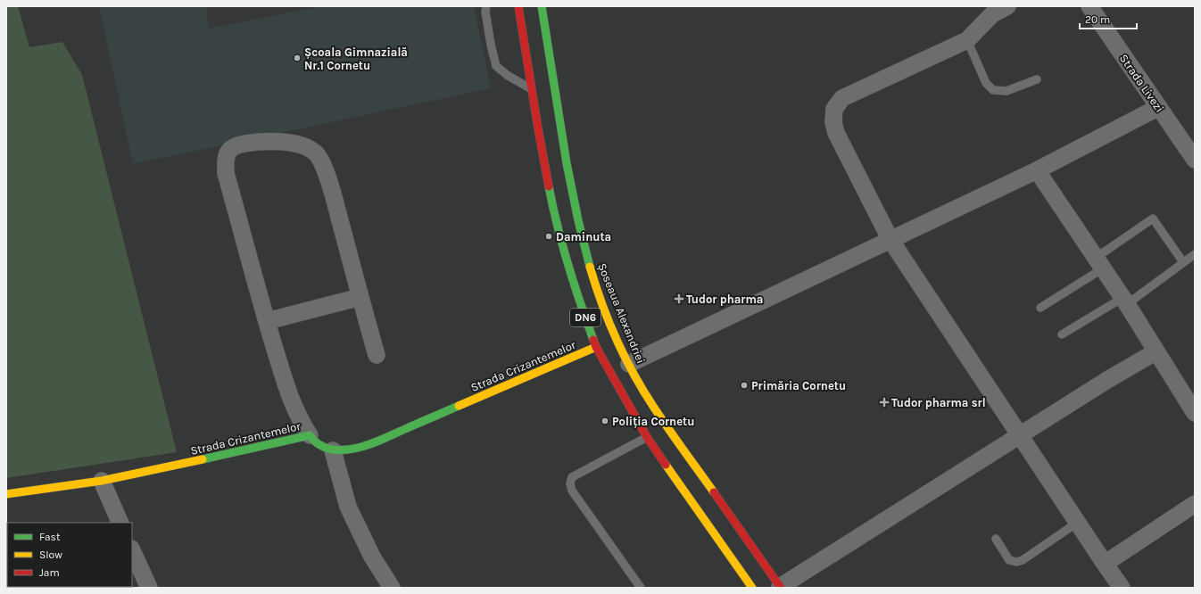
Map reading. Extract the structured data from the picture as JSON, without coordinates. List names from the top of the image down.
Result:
{
  "streets": {
    "main road": ["Șoseaua Alexandriei", "DN6", "Strada Crizantemelor"],
    "street": ["Strada Livezi"]
  },
  "crossings": [
    ["DN6", "Strada Crizantemelor"]
  ],
  "places": {
    "other": [
      "Școala Gimnazială Nr.1 Cornetu",
      "Daminuta",
      "Primăria Cornetu",
      "Poliția Cornetu"
    ],
    "health": ["Tudor pharma", "Tudor pharma srl"]
  },
  "legend": ["Fast", "Slow", "Jam"],
  "scale_bar": "20 m"
}
